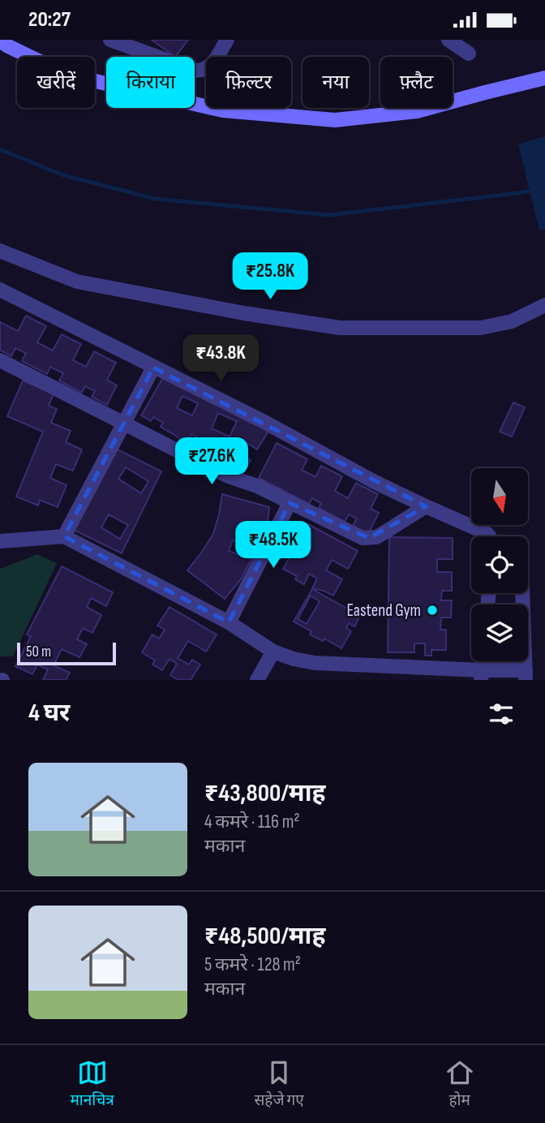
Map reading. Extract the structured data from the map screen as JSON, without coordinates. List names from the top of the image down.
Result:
{
  "places": ["Eastend Gym"],
  "scale_bar": "50 m",
  "north": "bottom",
  "page": {
    "status": "20:27",
    "chip": [
      "खरीदें",
      "किराया",
      "फ़िल्टर",
      "नया",
      "फ़्लैट"
    ],
    "price": [
      "₹25.8K",
      "₹43.8K",
      "₹27.6K",
      "₹48.5K"
    ],
    "scale": "50 m",
    "heading": "4 घर",
    "list": [
      {
        "name": "₹43,800/माह",
        "note": "4 कमरे · 116 m² · मकान"
      },
      {
        "name": "₹48,500/माह",
        "note": "5 कमरे · 128 m² · मकान"
      }
    ],
    "tabs": ["मानचित्र", "सहेजे गए", "होम"]
  }
}
